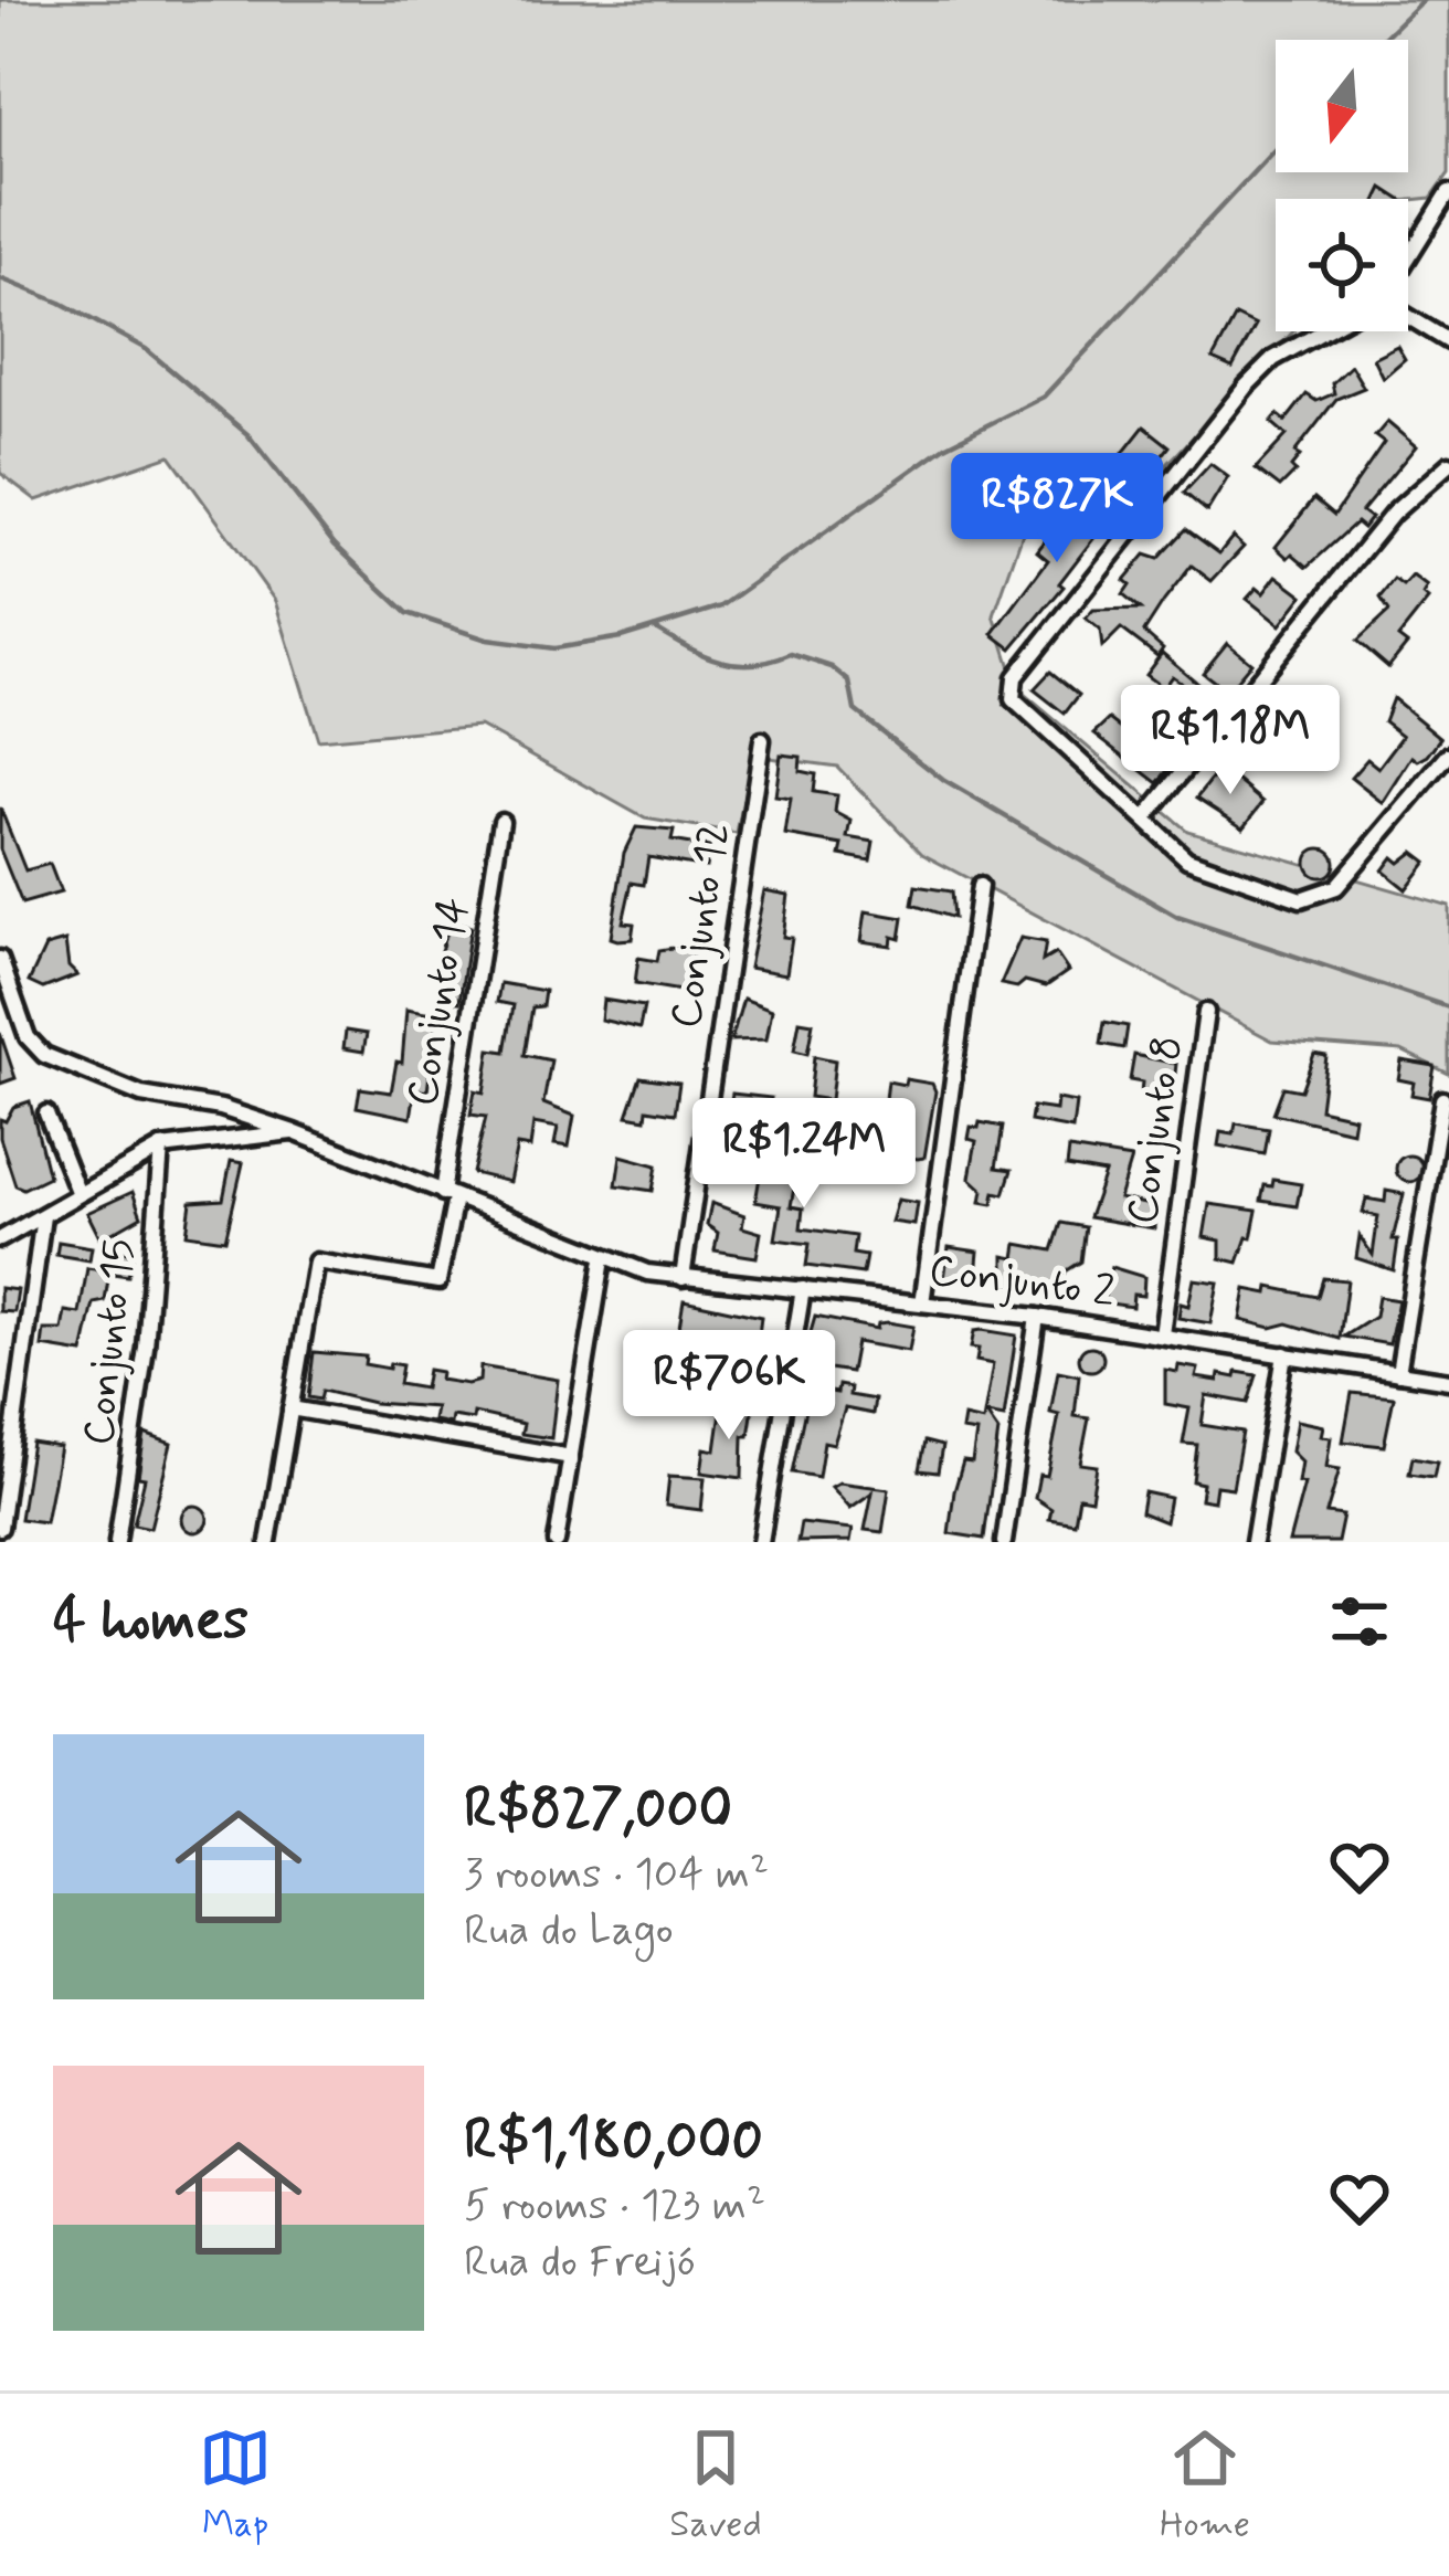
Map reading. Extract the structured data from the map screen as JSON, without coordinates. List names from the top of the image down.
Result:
{
  "streets": {
    "street": [
      "Conjunto 12",
      "Conjunto 14",
      "Conjunto 8",
      "Conjunto 2",
      "Conjunto 15"
    ]
  },
  "crossings": [
    ["Conjunto 12", "Conjunto 2"],
    ["Conjunto 14", "Conjunto 2"],
    ["Conjunto 8", "Conjunto 2"]
  ],
  "north": "bottom",
  "page": {
    "price": [
      "R$827K",
      "R$1.18M",
      "R$1.24M",
      "R$706K"
    ],
    "heading": "4 homes",
    "list": [
      {
        "name": "R$827,000",
        "note": "3 rooms · 104 m² · Rua do Lago"
      },
      {
        "name": "R$1,180,000",
        "note": "5 rooms · 123 m² · Rua do Freijó"
      }
    ],
    "tabs": ["Map", "Saved", "Home"]
  }
}
